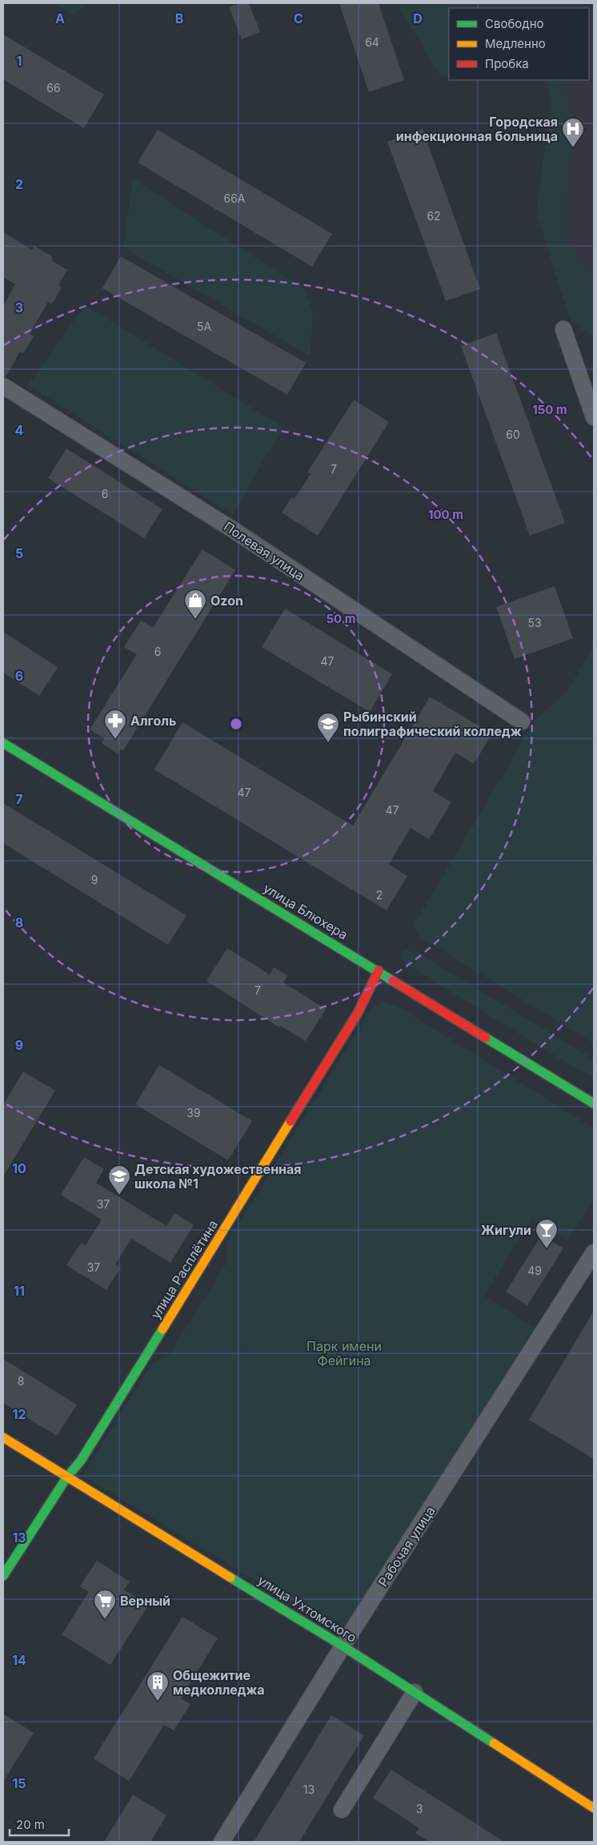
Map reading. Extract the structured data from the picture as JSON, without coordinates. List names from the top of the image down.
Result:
{
  "streets": {
    "street": [
      "Полевая улица",
      "улица Блюхера",
      "улица Расплётина",
      "Рабочая улица",
      "улица Ухтомского"
    ]
  },
  "crossings": [
    ["улица Блюхера", "улица Расплётина"],
    ["улица Расплётина", "улица Ухтомского"],
    ["Рабочая улица", "улица Ухтомского"]
  ],
  "parks": ["Парк имени Фейгина"],
  "places": {
    "hospital": ["Городская инфекционная больница"],
    "shop": ["Ozon"],
    "pharmacy": ["Алголь"],
    "school or university": ["Рыбинский полиграфический колледж", "Детская художественная школа №1"],
    "bar": ["Жигули"],
    "supermarket": ["Верный"],
    "building": ["Общежитие медколледжа"]
  },
  "house_numbers": [
    "64",
    "66",
    "66А",
    "62",
    "5А",
    "60",
    "7",
    "6",
    "53",
    "6",
    "47",
    "47",
    "47",
    "9",
    "2",
    "7",
    "39",
    "37",
    "37",
    "49",
    "8",
    "13",
    "3"
  ],
  "legend": ["Свободно", "Медленно", "Пробка"],
  "scale_bar": "20 m",
  "grid": {
    "columns": [
      "A",
      "B",
      "C",
      "D"
    ],
    "rows": [
      "1",
      "2",
      "3",
      "4",
      "5",
      "6",
      "7",
      "8",
      "9",
      "10",
      "11",
      "12",
      "13",
      "14",
      "15"
    ]
  },
  "rings": ["150 m", "100 m", "50 m"]
}
